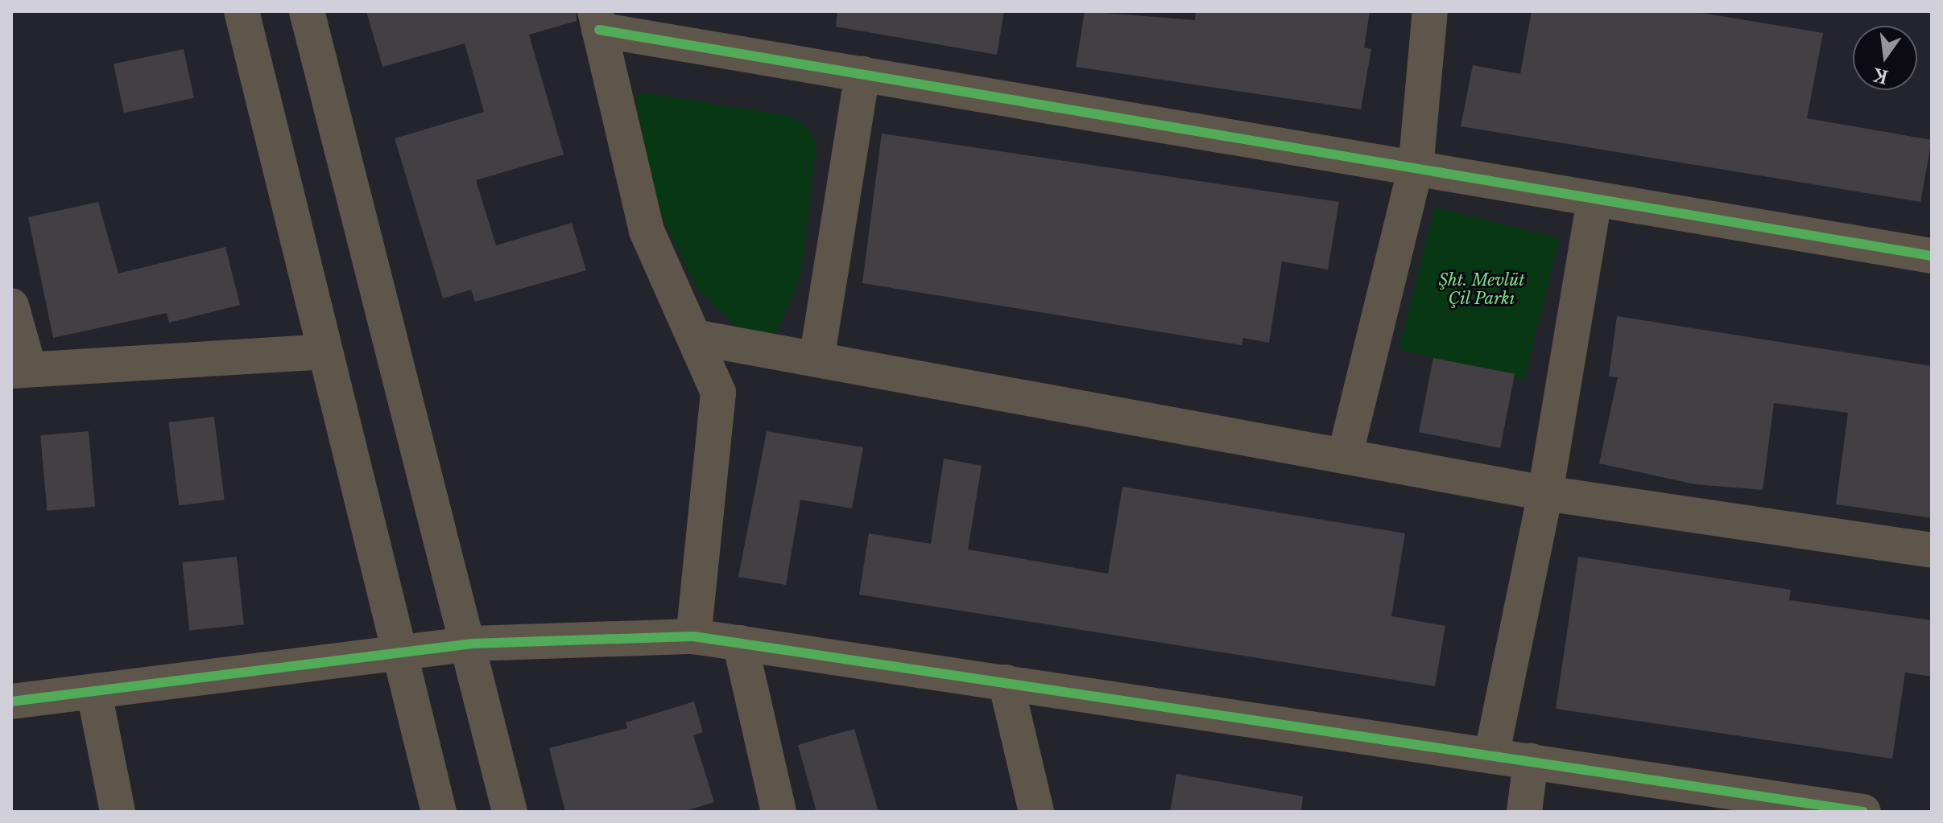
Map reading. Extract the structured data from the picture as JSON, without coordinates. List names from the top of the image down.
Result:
{
  "parks": ["Şht. Mevlüt Çil Parkı"],
  "north": "bottom"
}
